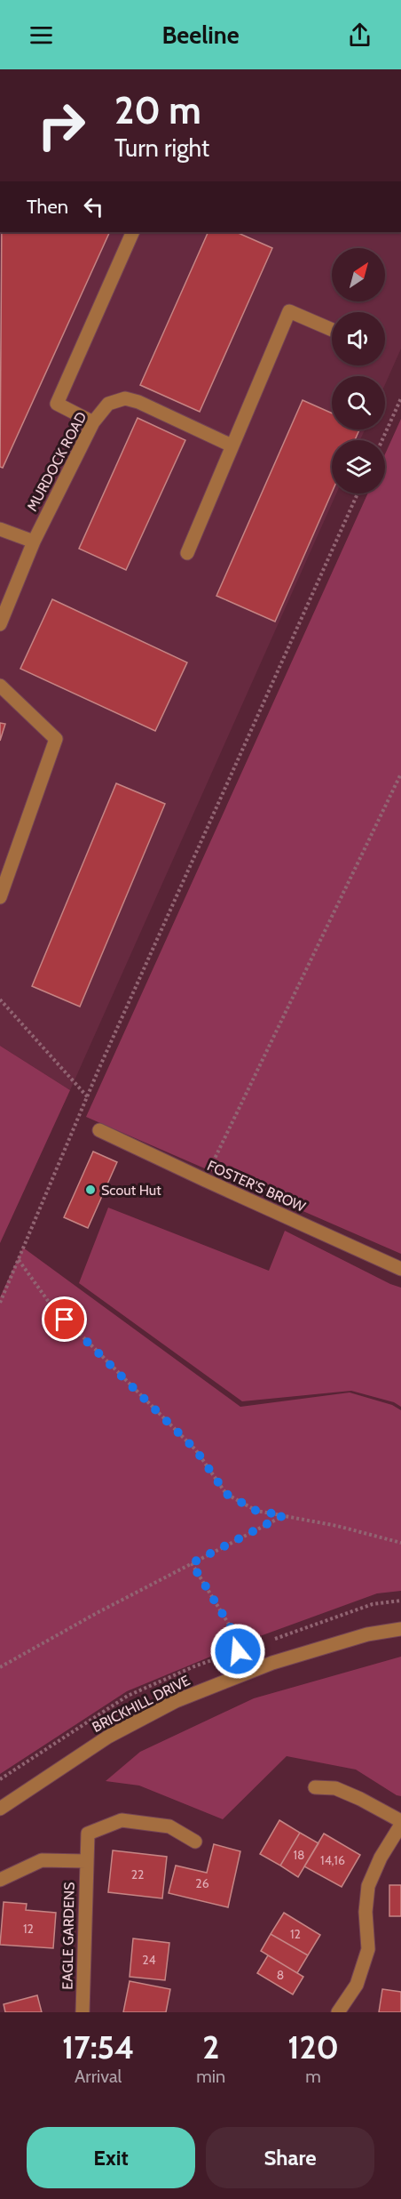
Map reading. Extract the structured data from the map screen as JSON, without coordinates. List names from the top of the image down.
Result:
{
  "streets": {
    "street": [
      "MURDOCK ROAD",
      "FOSTER'S BROW",
      "BRICKHILL DRIVE",
      "EAGLE GARDENS"
    ]
  },
  "places": ["Scout Hut"],
  "house_numbers": [
    "18",
    "14,16",
    "22",
    "26",
    "12",
    "12",
    "24",
    "8"
  ],
  "north": "top right",
  "page": {
    "header": "Beeline",
    "turn": ["20 m", "Turn right"],
    "then": "Then",
    "eta": [
      "17:54",
      "Arrival",
      "2",
      "min",
      "120",
      "m"
    ],
    "buttons": ["Exit", "Share"]
  }
}
